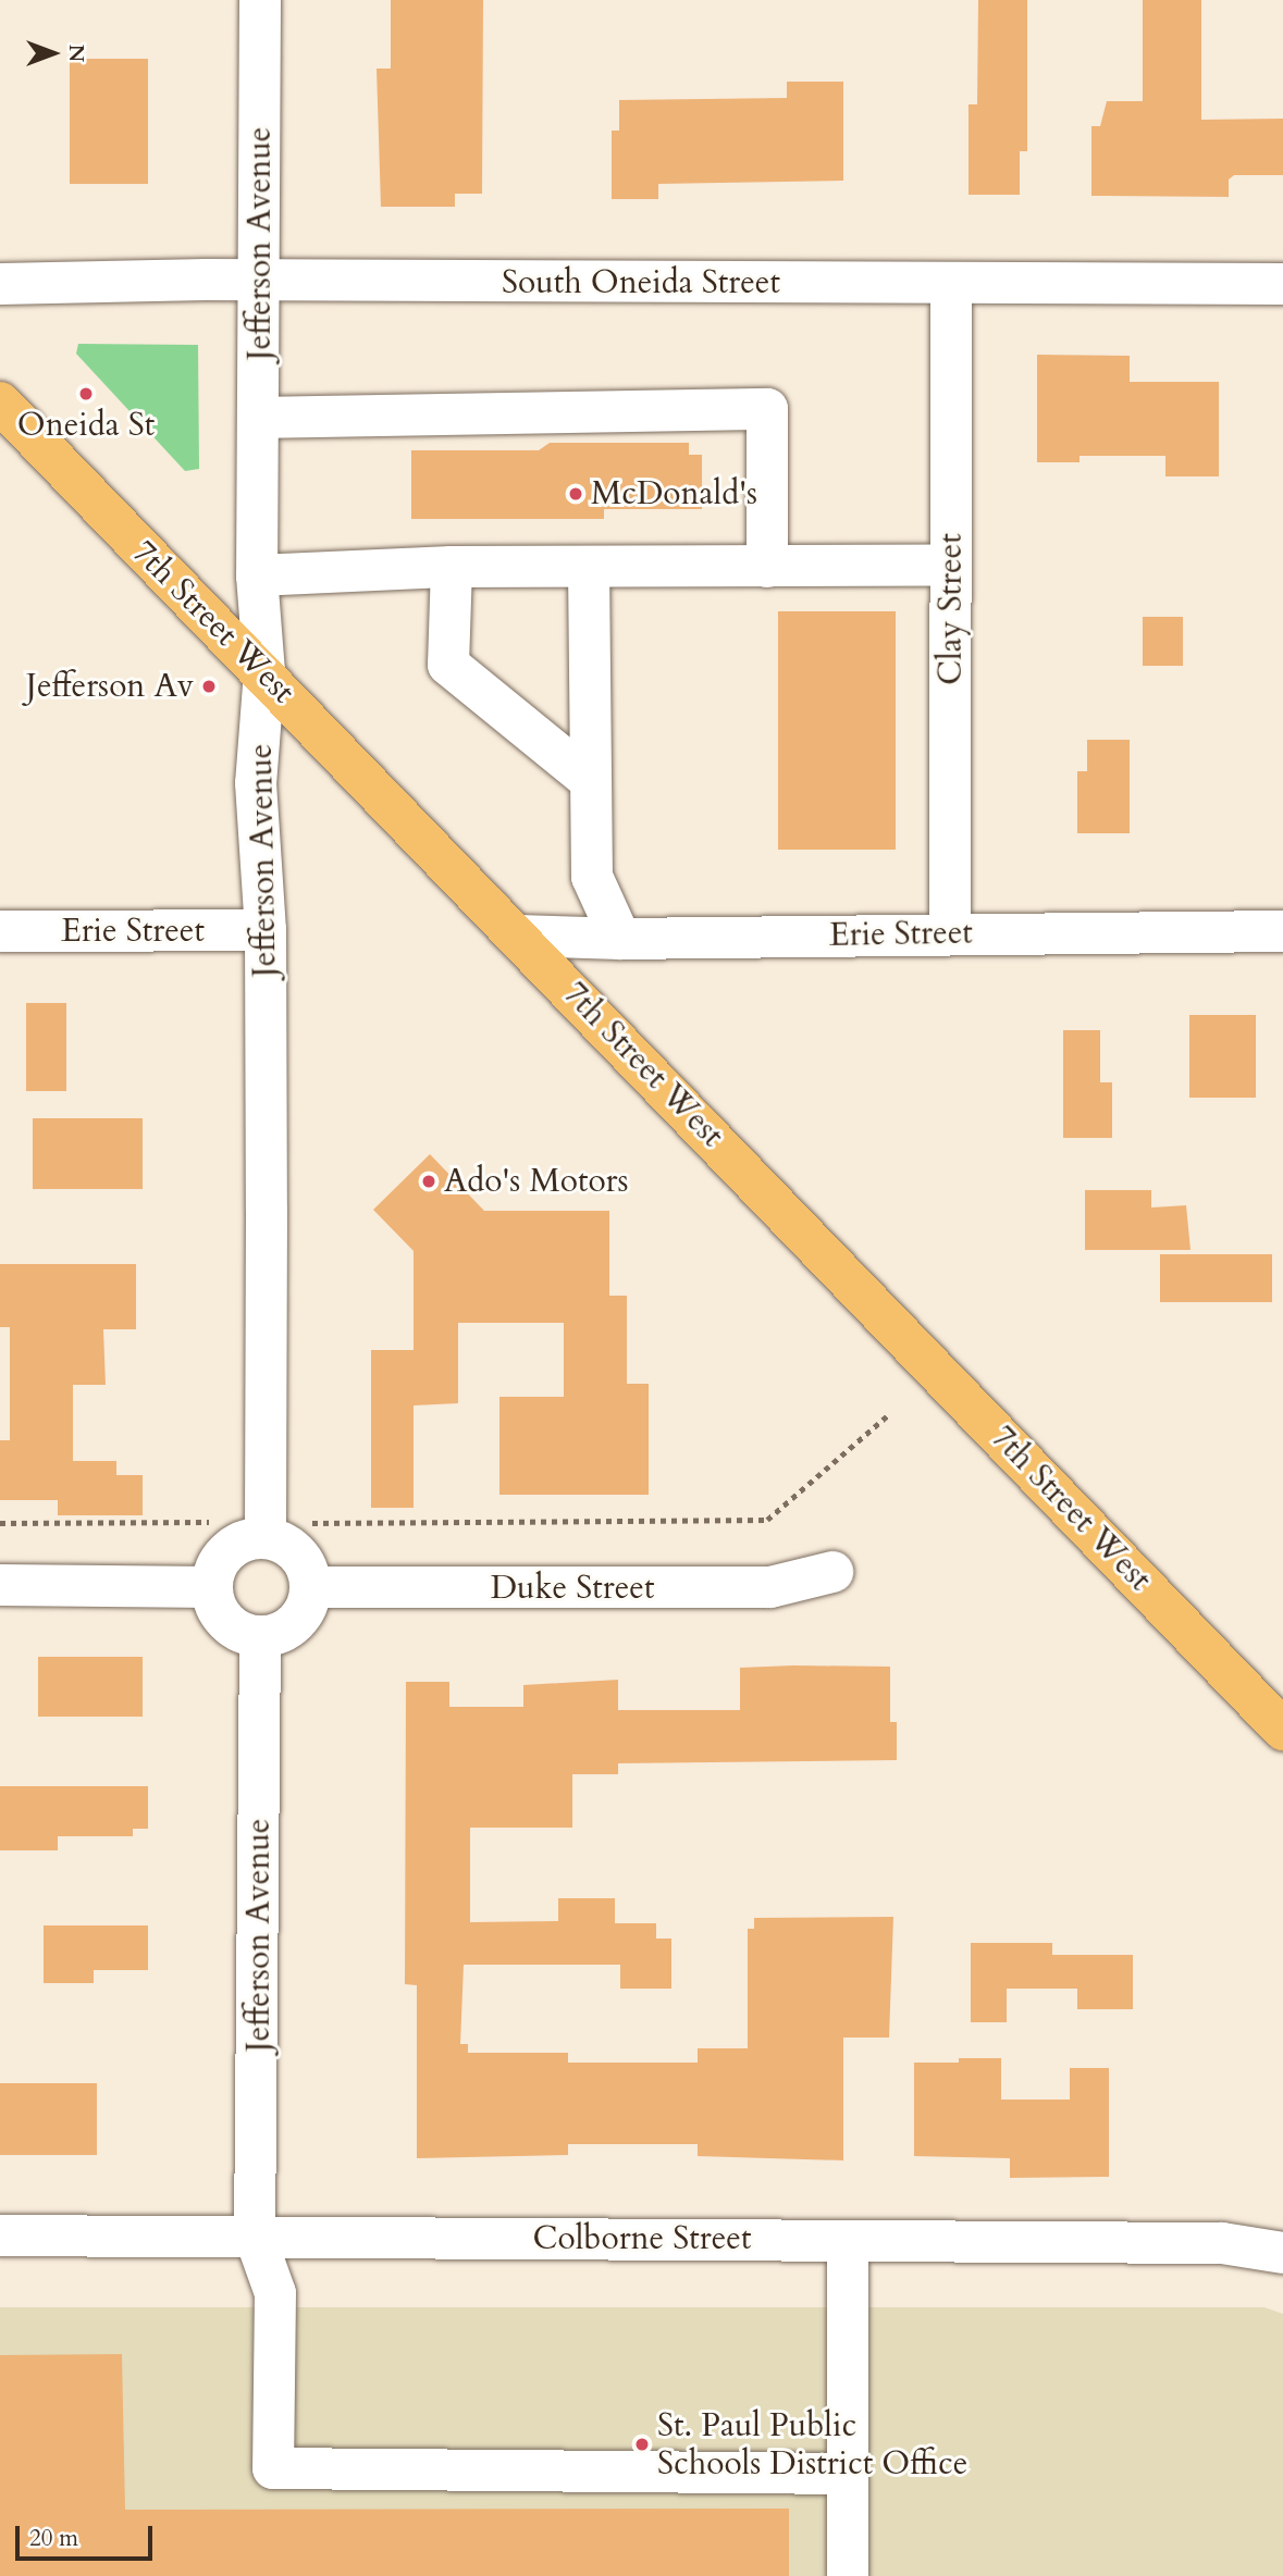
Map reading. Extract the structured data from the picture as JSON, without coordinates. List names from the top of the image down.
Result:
{
  "streets": {
    "main road": ["7th Street West"],
    "street": [
      "Jefferson Avenue",
      "South Oneida Street",
      "Clay Street",
      "Erie Street",
      "Duke Street",
      "Colborne Street"
    ]
  },
  "crossings": [
    ["Jefferson Avenue", "South Oneida Street"],
    ["Jefferson Avenue", "7th Street West"],
    ["Jefferson Avenue", "Erie Street"],
    ["Jefferson Avenue", "Duke Street"],
    ["Jefferson Avenue", "Colborne Street"],
    ["South Oneida Street", "Clay Street"],
    ["Clay Street", "Erie Street"],
    ["7th Street West", "Erie Street"]
  ],
  "places": [
    "Oneida St",
    "McDonald's",
    "Jefferson Av",
    "Ado's Motors",
    "St. Paul Public Schools District Office"
  ],
  "scale_bar": "20 m",
  "north": "right"
}
